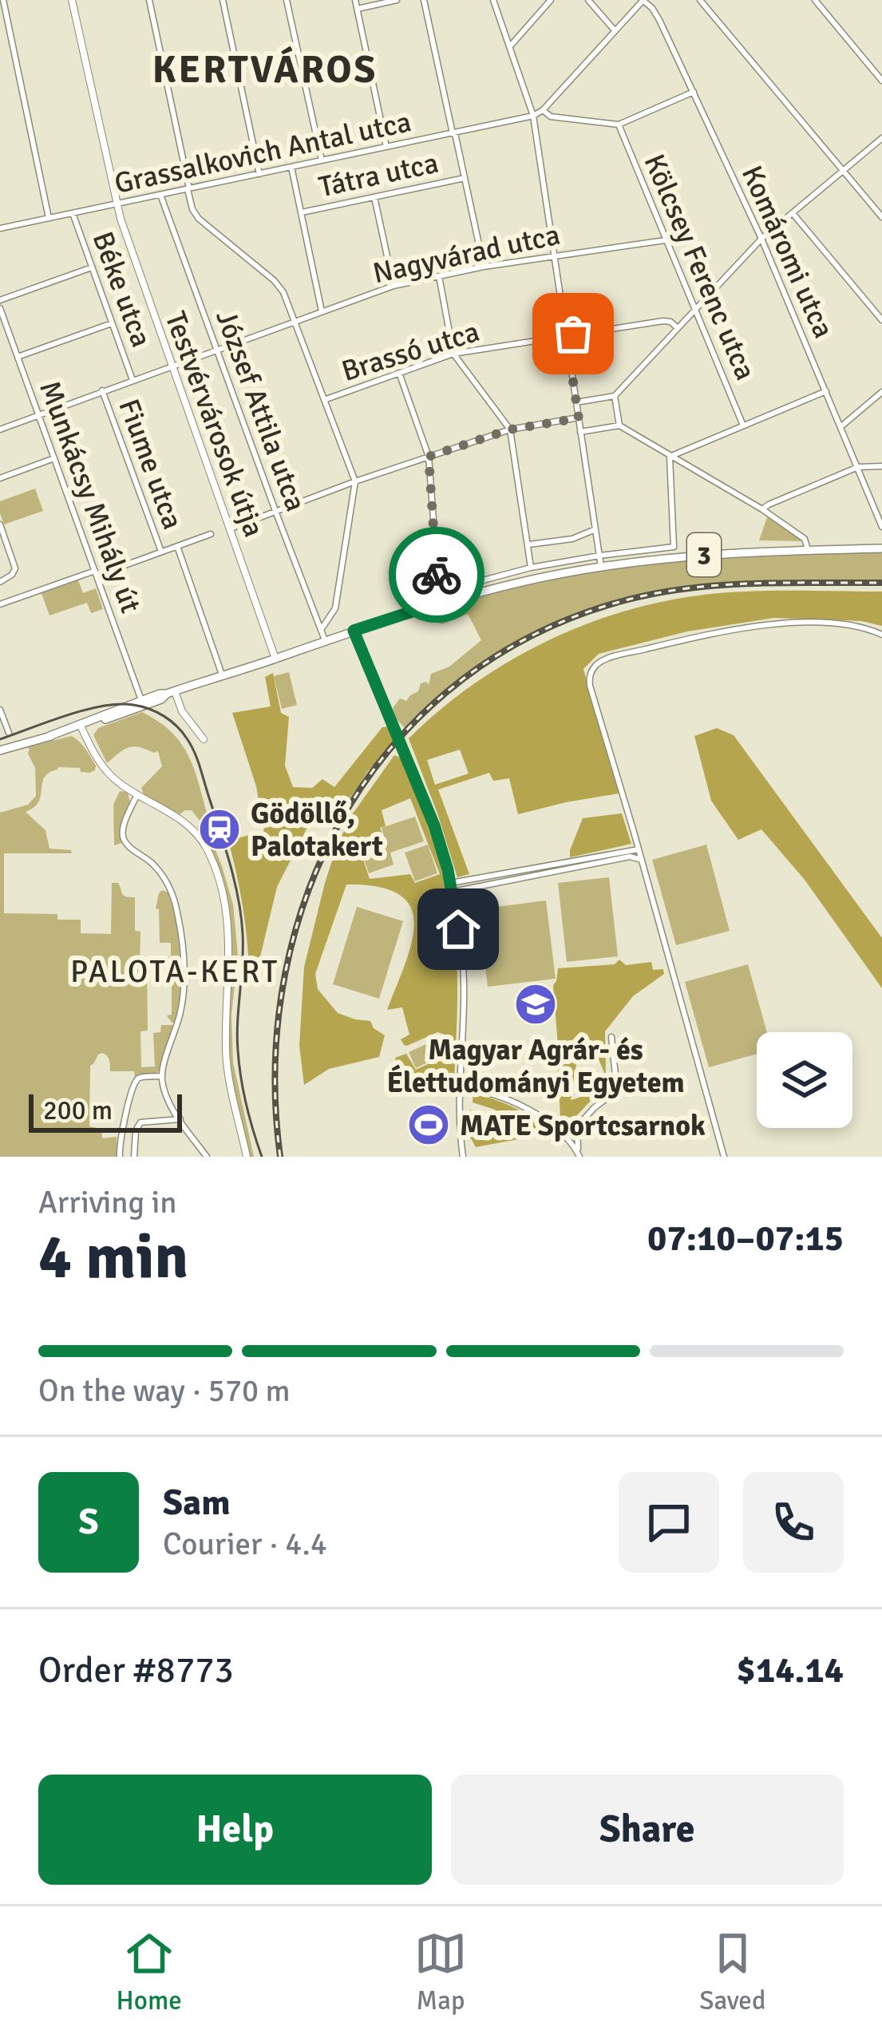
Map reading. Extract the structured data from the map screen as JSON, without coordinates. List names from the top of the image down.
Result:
{
  "streets": {
    "main road": ["3"],
    "street": [
      "Grassalkovich Antal utca",
      "Tátra utca",
      "Komáromi utca",
      "Nagyvárad utca",
      "Kölcsey Ferenc utca",
      "Béke utca",
      "Brassó utca",
      "József Attila utca",
      "Testvérvárosok útja",
      "Fiume utca",
      "Munkácsy Mihály út"
    ]
  },
  "crossings": [
    ["Grassalkovich Antal utca", "Komáromi utca"],
    ["Grassalkovich Antal utca", "Béke utca"],
    ["Grassalkovich Antal utca", "József Attila utca"],
    ["Grassalkovich Antal utca", "Testvérvárosok útja"],
    ["Nagyvárad utca", "Kölcsey Ferenc utca"],
    ["Nagyvárad utca", "Béke utca"],
    ["Nagyvárad utca", "József Attila utca"],
    ["Nagyvárad utca", "Testvérvárosok útja"],
    ["Nagyvárad utca", "Fiume utca"],
    ["Nagyvárad utca", "Munkácsy Mihály út"],
    ["József Attila utca", "3"],
    ["Testvérvárosok útja", "3"],
    ["Munkácsy Mihály út", "3"]
  ],
  "districts": ["KERTVÁROS", "PALOTA-KERT"],
  "places": {
    "station": ["Gödöllő, Palotakert"],
    "school or university": ["Magyar Agrár- és Élettudományi Egyetem"],
    "sports": ["MATE Sportcsarnok"]
  },
  "scale_bar": "200 m",
  "page": {
    "scale": "200 m",
    "heading": ["4 min", "Arriving in", "07:10–07:15"],
    "panel": [
      "Sam",
      "Courier · 4.4",
      "Order #8773",
      "$14.14"
    ],
    "bar": "On the way · 570 m",
    "round": "S",
    "buttons": ["Help", "Share"],
    "tabs": ["Home", "Map", "Saved"]
  }
}
